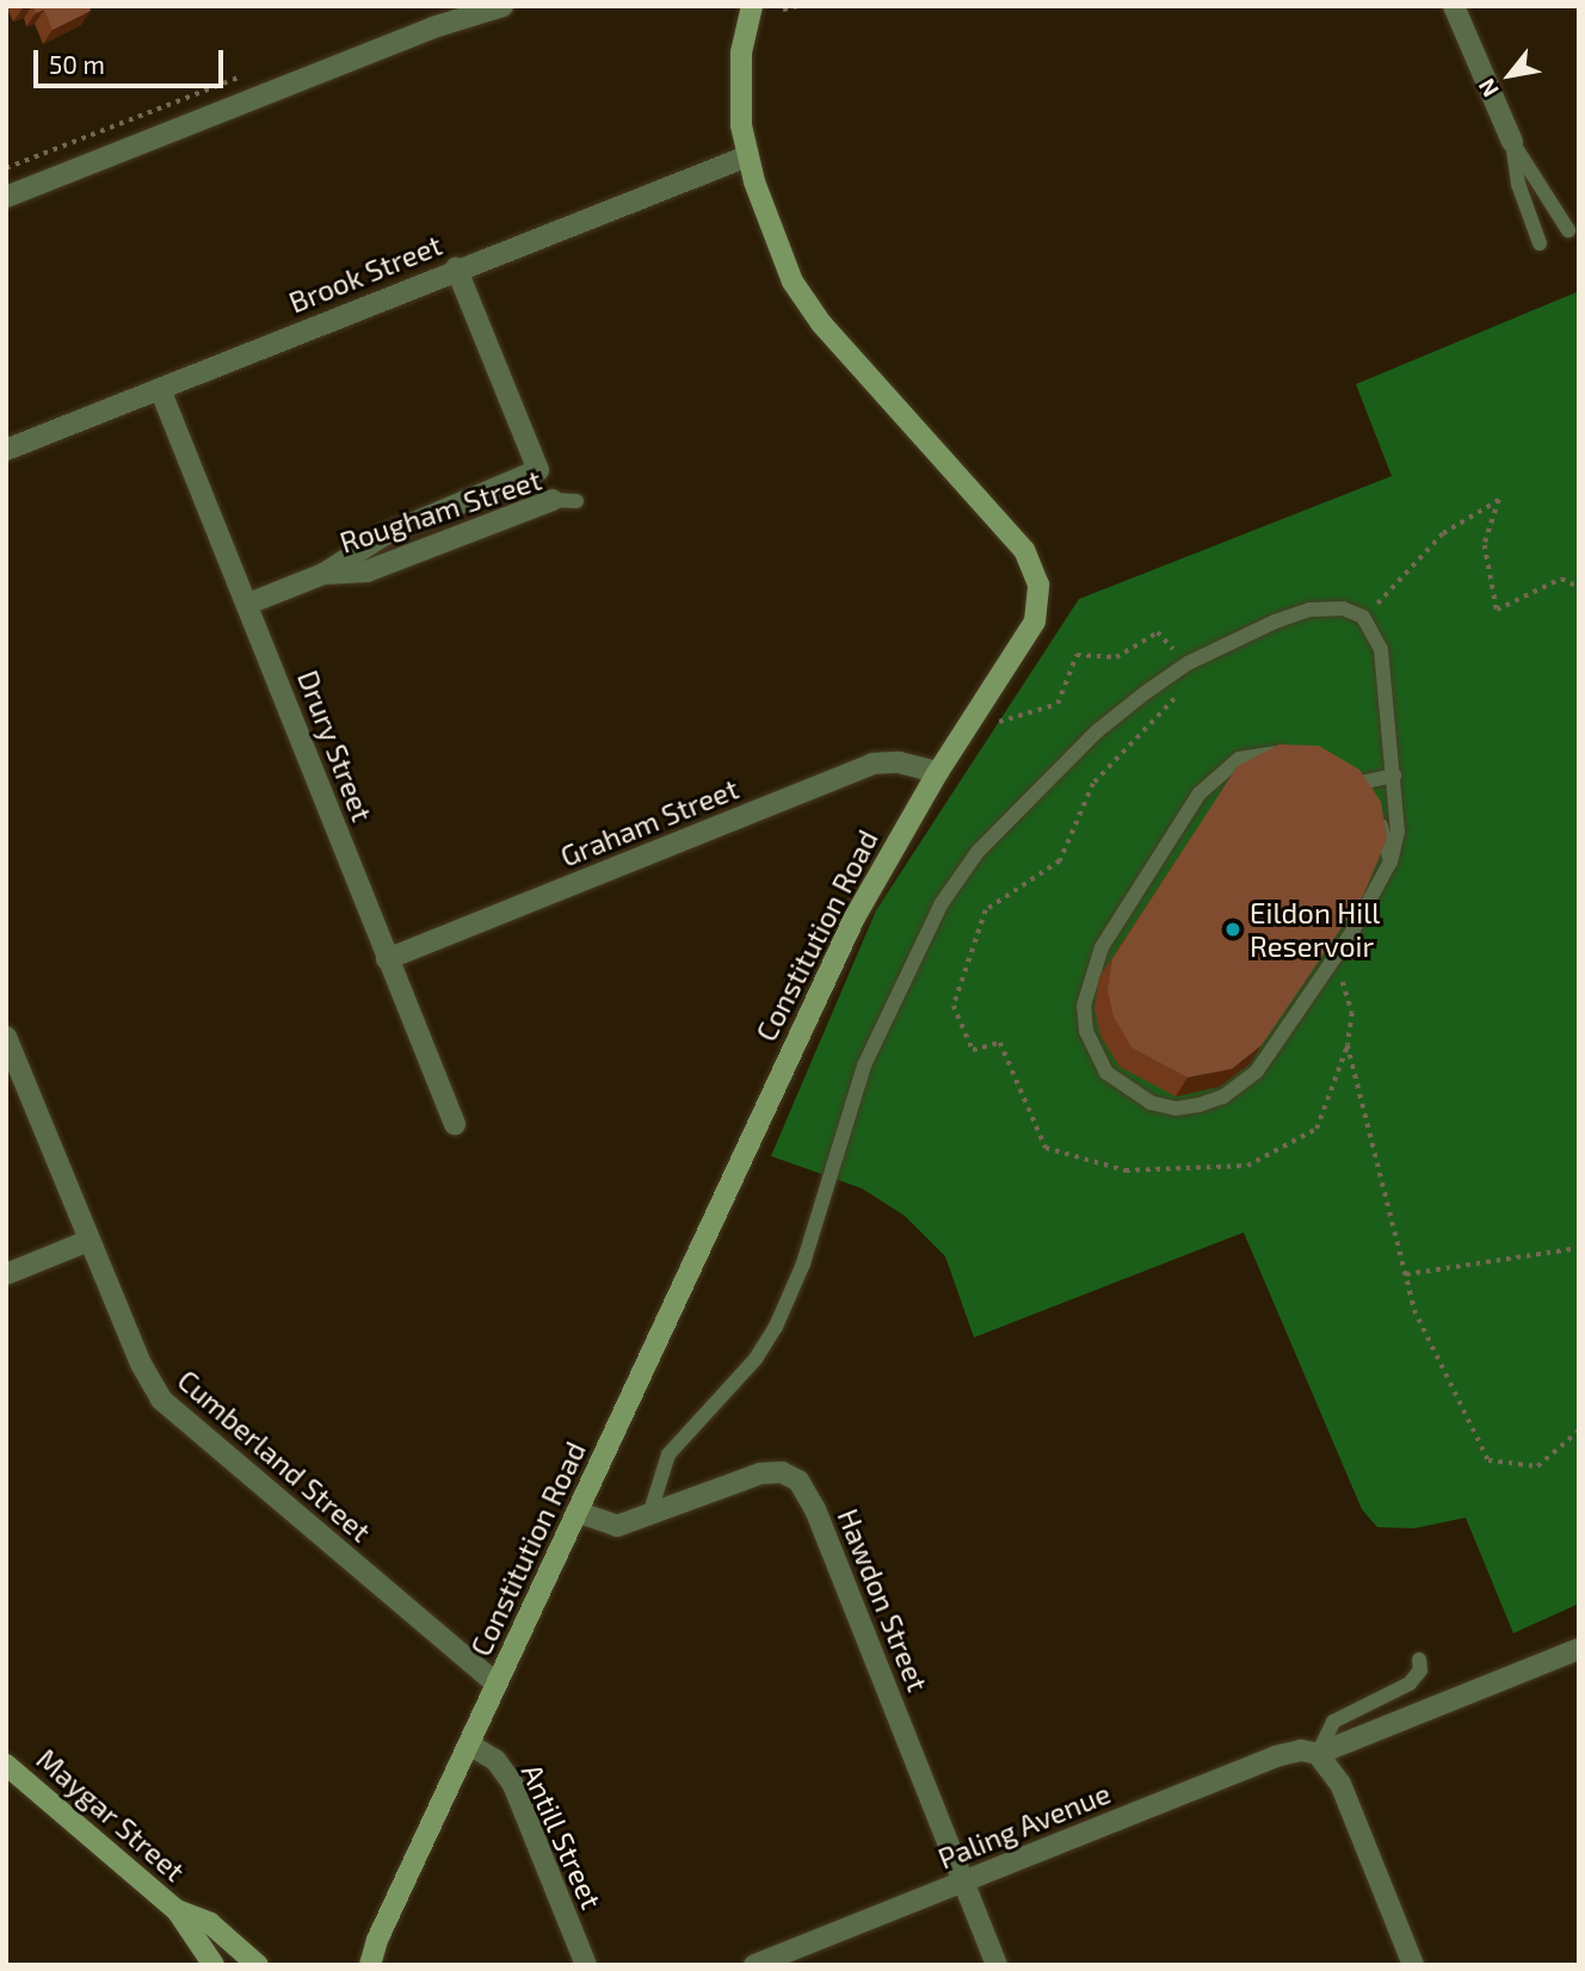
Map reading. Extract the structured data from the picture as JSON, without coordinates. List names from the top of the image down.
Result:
{
  "streets": {
    "street": [
      "Brook Street",
      "Rougham Street",
      "Drury Street",
      "Graham Street",
      "Constitution Road",
      "Cumberland Street",
      "Hawdon Street",
      "Maygar Street",
      "Paling Avenue",
      "Antill Street"
    ]
  },
  "crossings": [
    ["Brook Street", "Rougham Street"],
    ["Brook Street", "Drury Street"],
    ["Brook Street", "Constitution Road"],
    ["Rougham Street", "Drury Street"],
    ["Drury Street", "Graham Street"],
    ["Graham Street", "Constitution Road"],
    ["Constitution Road", "Cumberland Street"],
    ["Constitution Road", "Hawdon Street"],
    ["Constitution Road", "Antill Street"],
    ["Hawdon Street", "Paling Avenue"]
  ],
  "places": ["Eildon Hill Reservoir"],
  "scale_bar": "50 m",
  "north": "bottom left"
}
